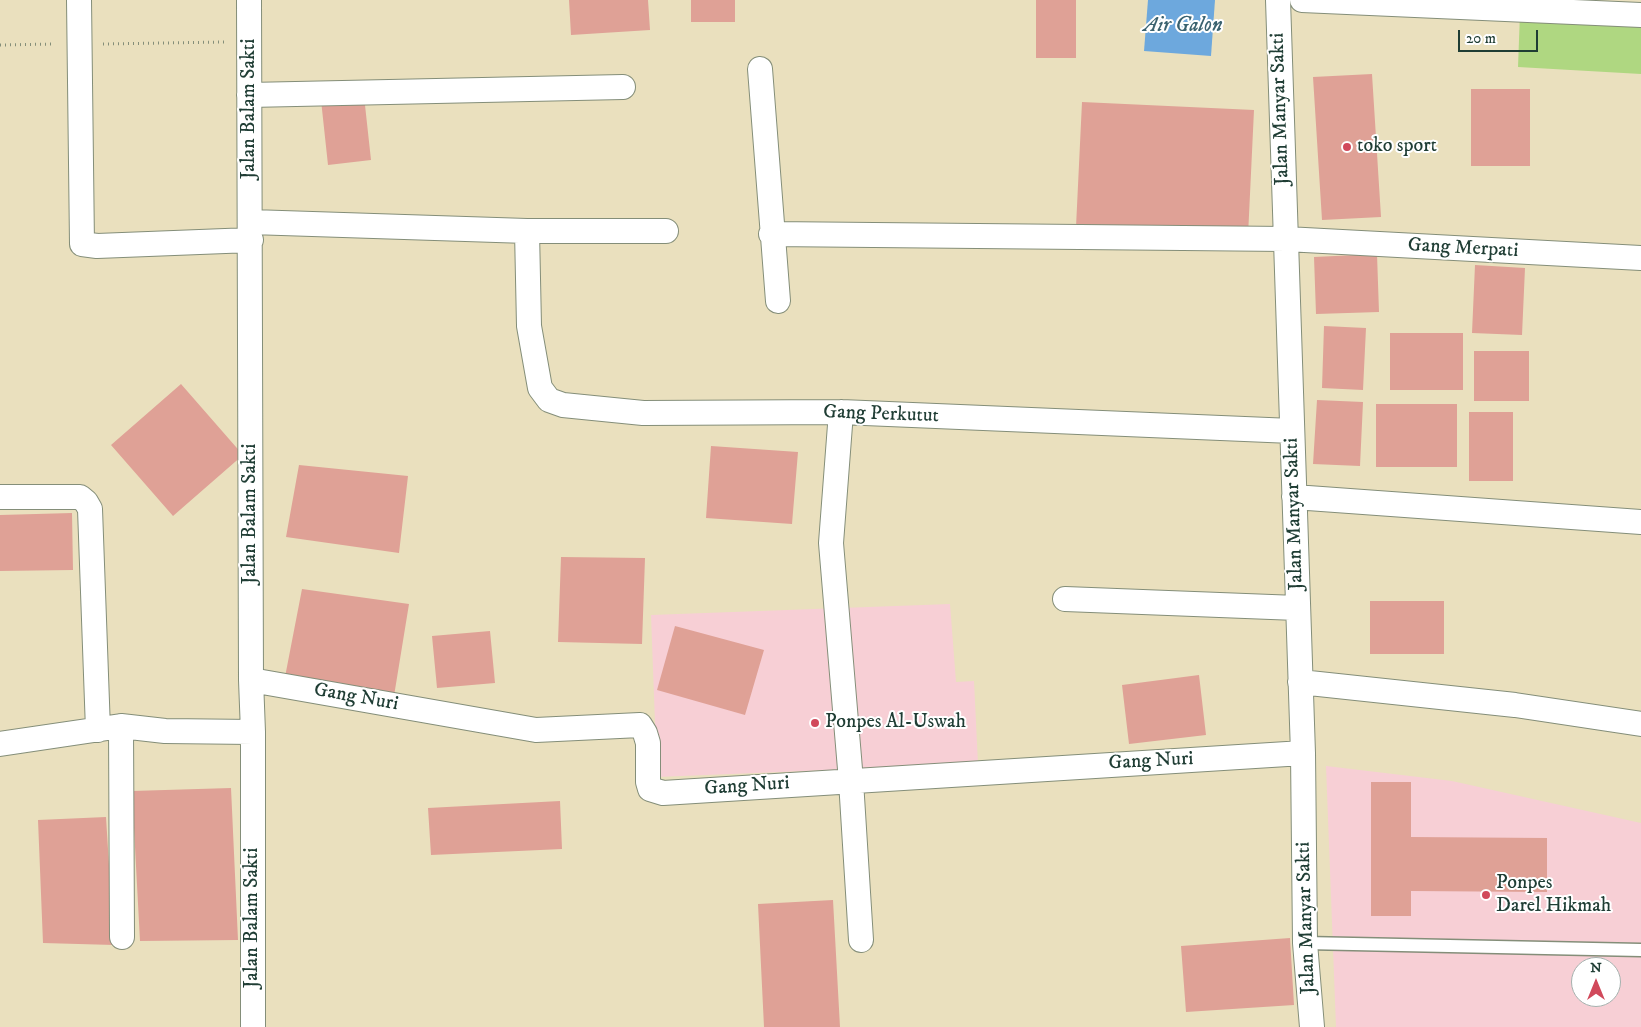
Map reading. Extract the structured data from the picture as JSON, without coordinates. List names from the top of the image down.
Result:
{
  "streets": {
    "street": [
      "Jalan Balam Sakti",
      "Jalan Manyar Sakti",
      "Gang Merpati",
      "Gang Perkutut",
      "Gang Nuri"
    ]
  },
  "crossings": [
    ["Jalan Balam Sakti", "Gang Nuri"],
    ["Jalan Manyar Sakti", "Gang Merpati"],
    ["Jalan Manyar Sakti", "Gang Perkutut"],
    ["Jalan Manyar Sakti", "Gang Nuri"]
  ],
  "water": ["Air Galon"],
  "places": ["toko sport", "Ponpes Al-Uswah", "Ponpes Darel Hikmah"],
  "scale_bar": "20 m",
  "north": "top"
}
